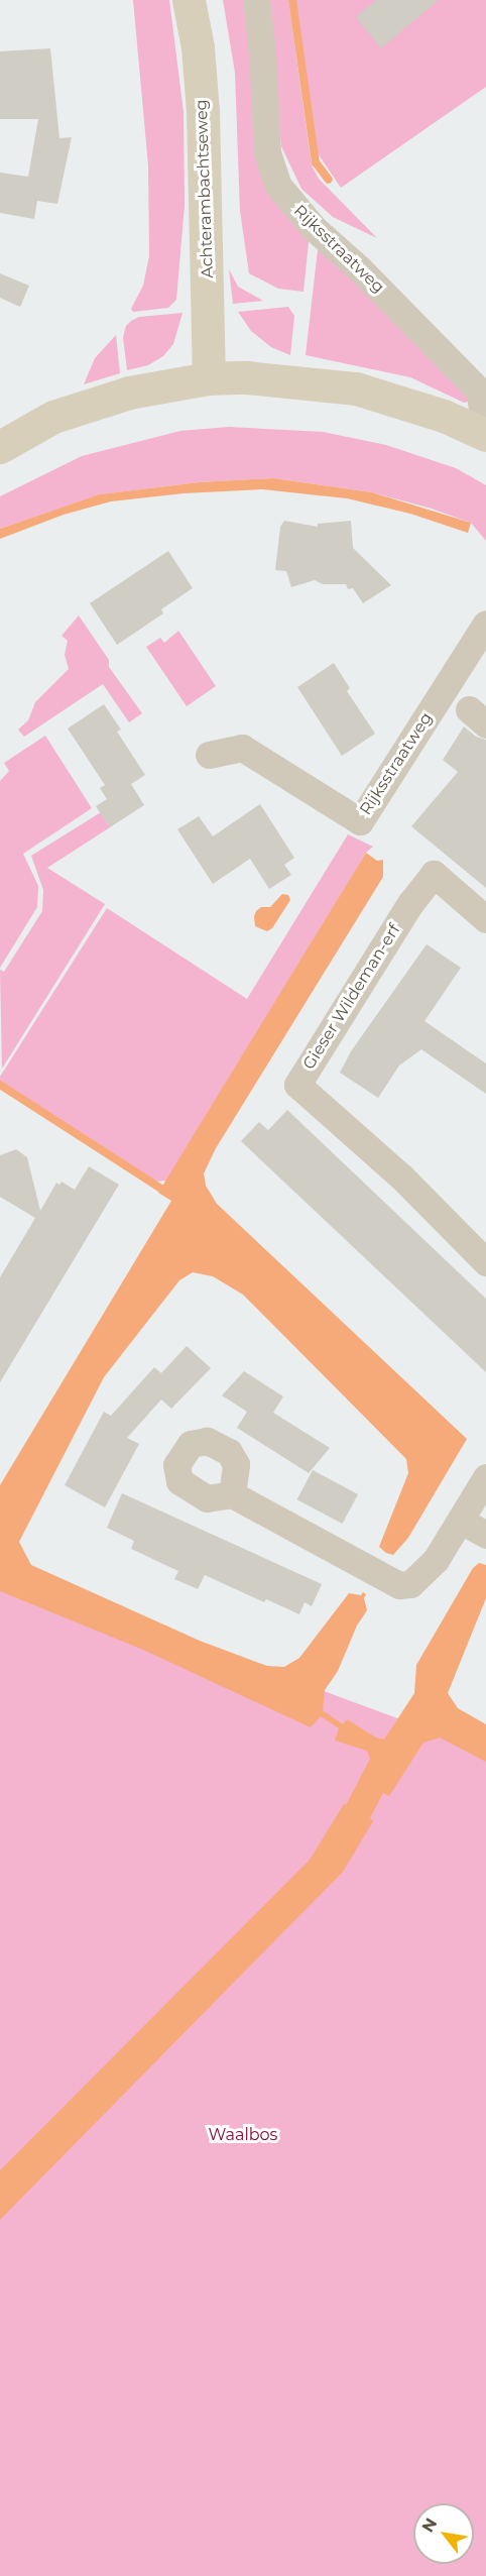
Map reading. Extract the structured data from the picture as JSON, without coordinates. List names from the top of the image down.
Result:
{
  "streets": {
    "street": ["Achterambachtseweg", "Rijksstraatweg", "Gieser Wildeman-erf"]
  },
  "crossings": [
    ["Achterambachtseweg", "Rijksstraatweg"]
  ],
  "parks": ["Waalbos"],
  "north": "top left"
}
